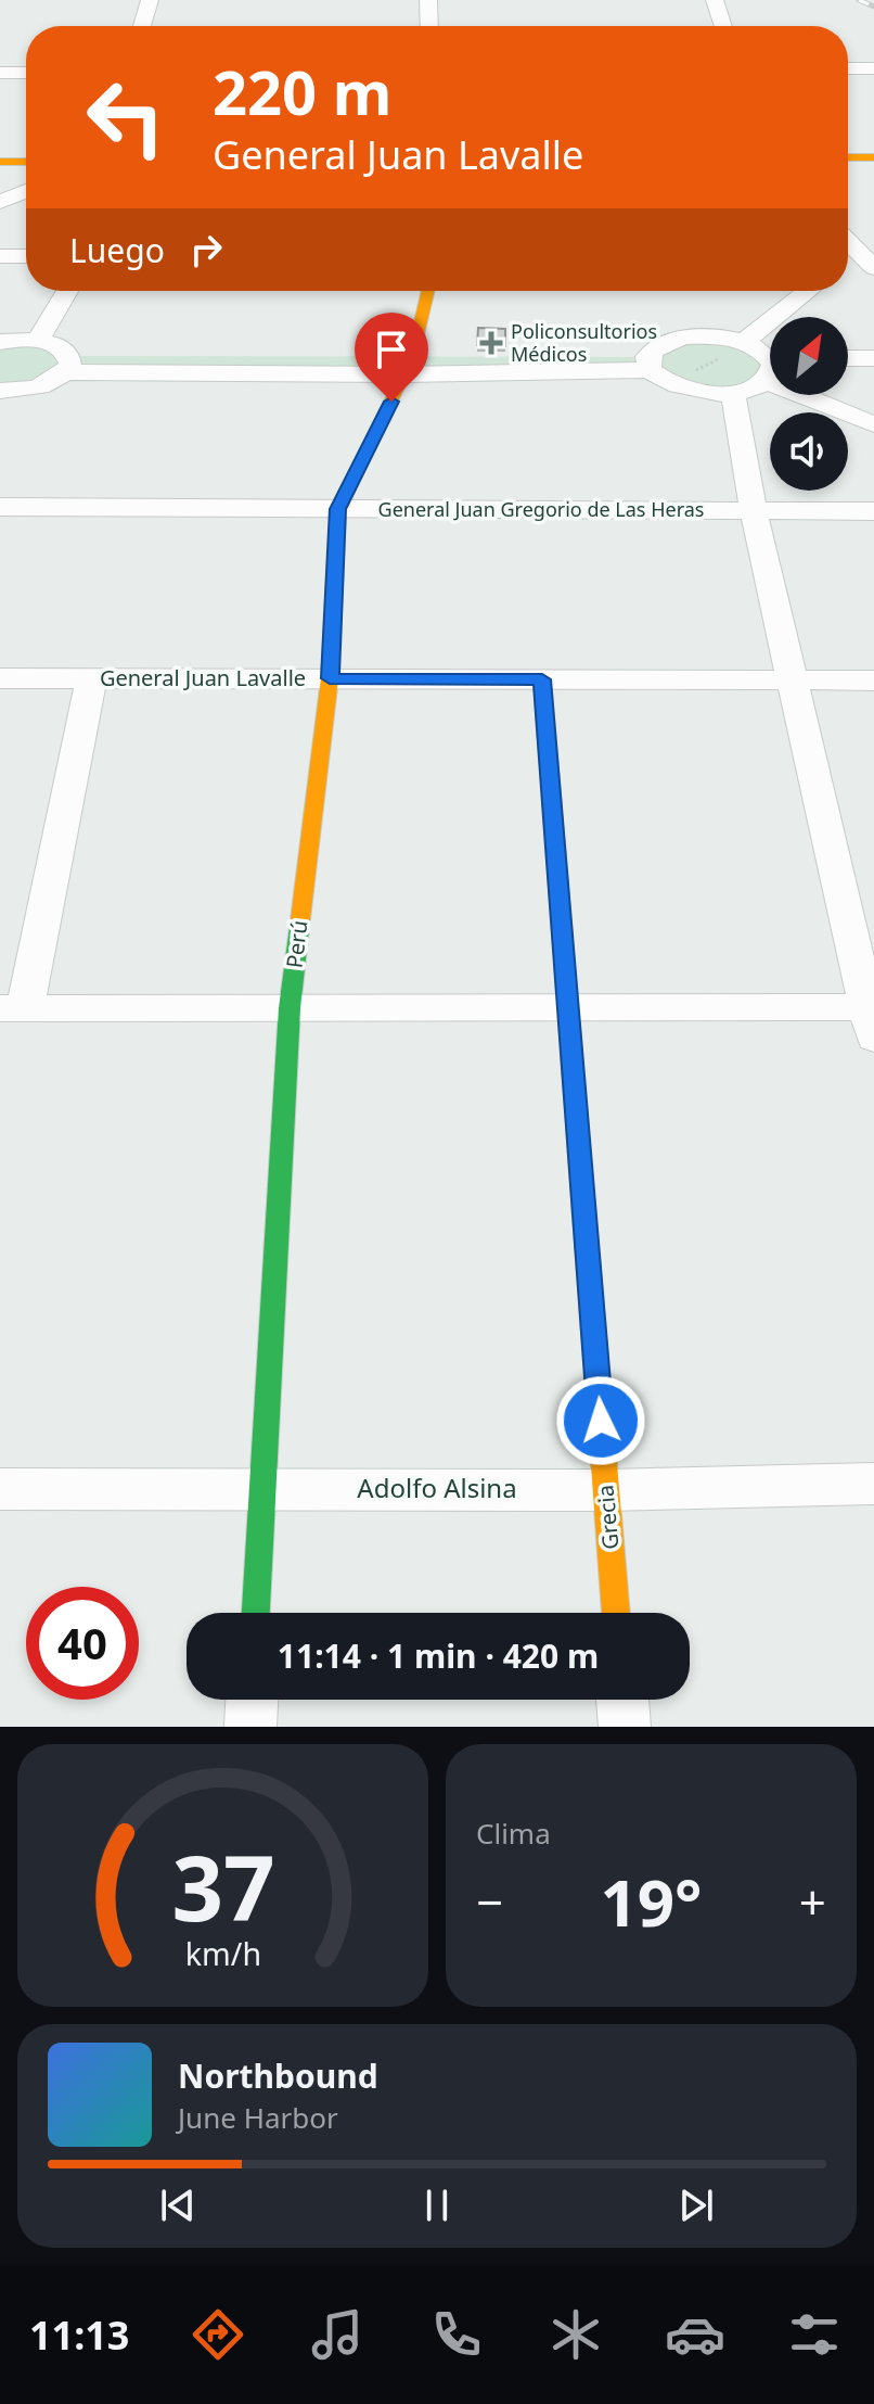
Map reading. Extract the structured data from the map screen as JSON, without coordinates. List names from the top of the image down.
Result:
{
  "streets": {
    "street": [
      "General Juan Gregorio de Las Heras",
      "General Juan Lavalle",
      "Perú",
      "Adolfo Alsina",
      "Grecia"
    ]
  },
  "crossings": [
    ["General Juan Gregorio de Las Heras", "Perú"],
    ["General Juan Lavalle", "Perú"],
    ["General Juan Lavalle", "Grecia"],
    ["Perú", "Adolfo Alsina"],
    ["Adolfo Alsina", "Grecia"]
  ],
  "places": {
    "health": ["Policonsultorios Médicos"]
  },
  "north": "top right",
  "page": {
    "turn": ["220 m", "General Juan Lavalle"],
    "then": "Luego",
    "limit": "40",
    "trip": "11:14 · 1 min · 420 m",
    "tile": "Clima",
    "heat": ["−", "19°", "+"],
    "song": ["Northbound", "June Harbor"],
    "tabs": "11:13",
    "gauge": ["37", "km/h"]
  }
}
